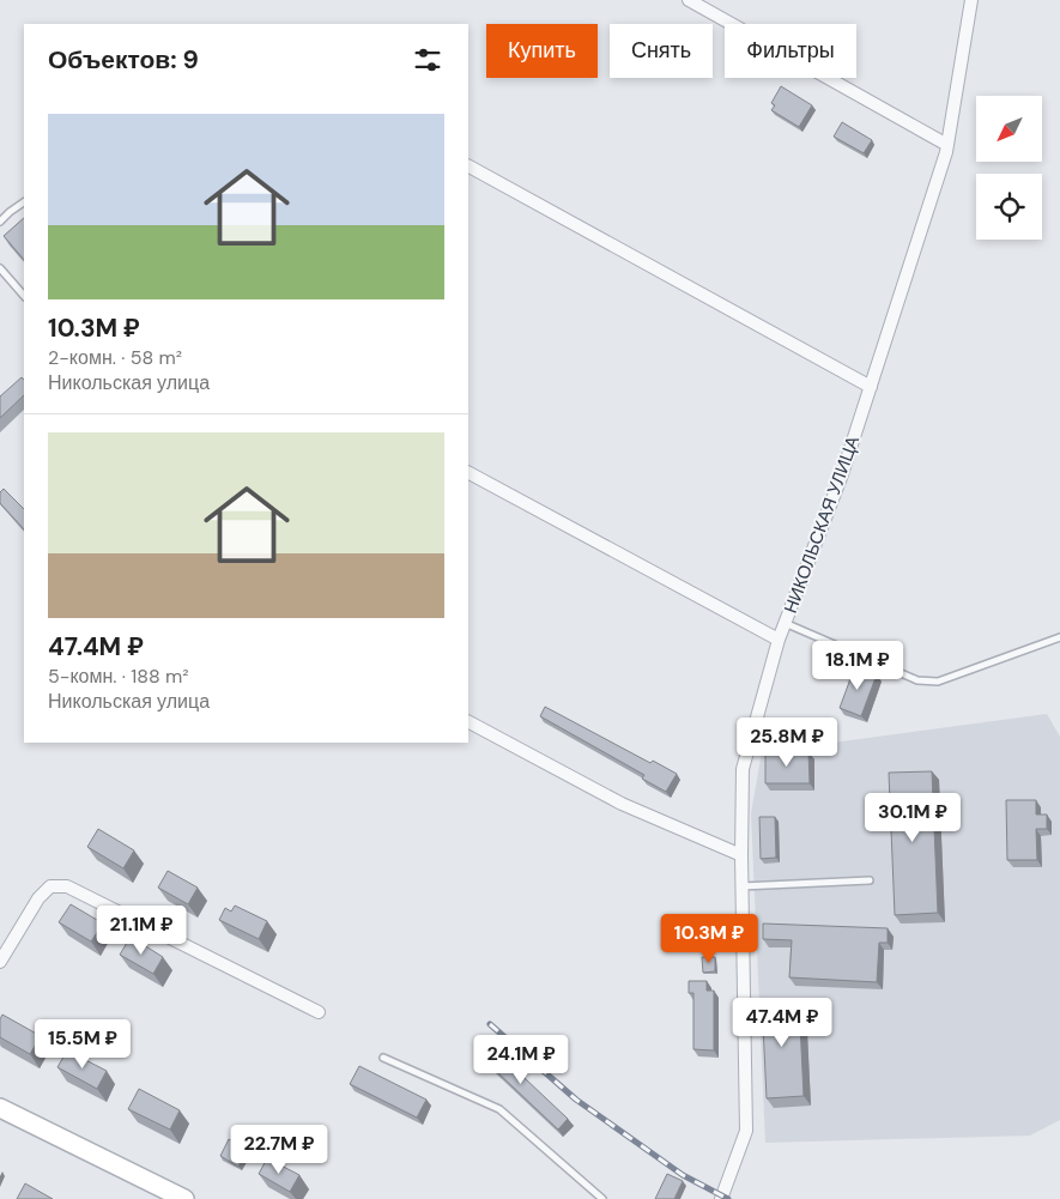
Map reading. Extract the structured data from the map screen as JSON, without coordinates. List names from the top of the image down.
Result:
{
  "streets": {
    "street": ["НИКОЛЬСКАЯ УЛИЦА"]
  },
  "north": "bottom left",
  "page": {
    "chip": ["Купить", "Снять", "Фильтры"],
    "heading": "Объектов: 9",
    "list": [
      {
        "name": "10.3M ₽",
        "note": "2-комн. · 58 m² · Никольская улица"
      },
      {
        "name": "47.4M ₽",
        "note": "5-комн. · 188 m² · Никольская улица"
      }
    ],
    "price": [
      "18.1M ₽",
      "25.8M ₽",
      "30.1M ₽",
      "21.1M ₽",
      "10.3M ₽",
      "47.4M ₽",
      "15.5M ₽",
      "24.1M ₽",
      "22.7M ₽"
    ]
  }
}
